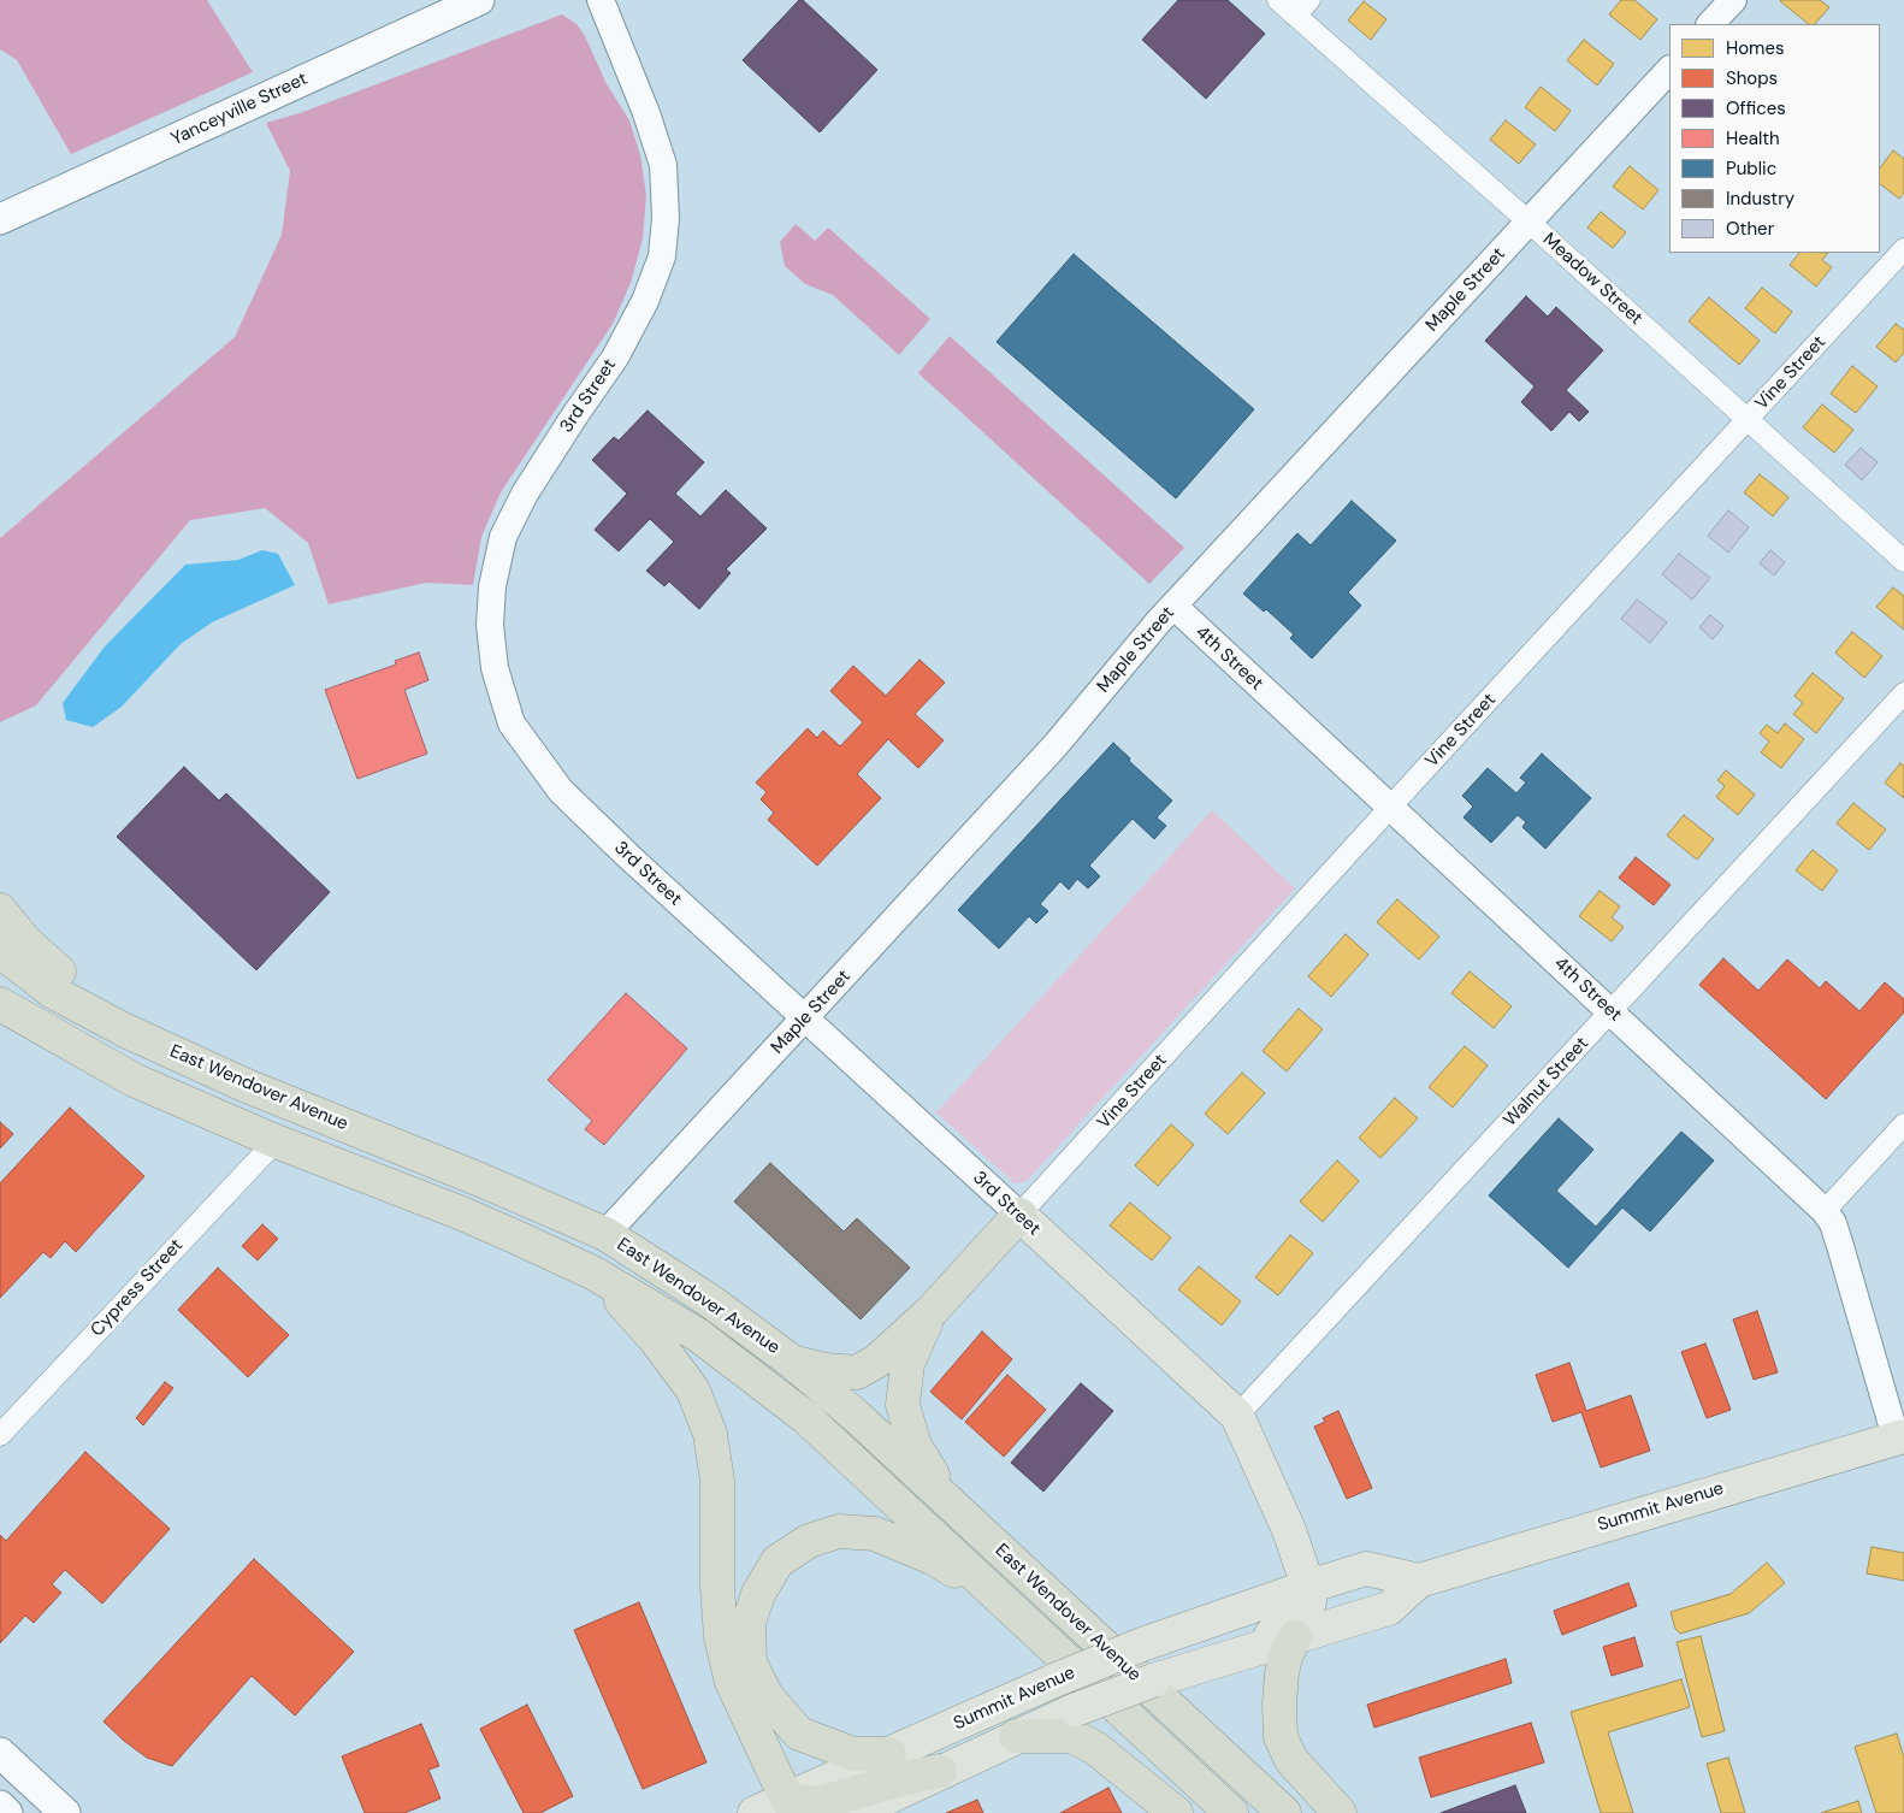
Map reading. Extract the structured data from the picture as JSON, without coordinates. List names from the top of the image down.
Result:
{
  "streets": {
    "highway": ["East Wendover Avenue"],
    "main road": ["Yanceyville Street", "3rd Street", "Summit Avenue"],
    "street": [
      "Meadow Street",
      "Maple Street",
      "Vine Street",
      "4th Street",
      "Walnut Street",
      "Cypress Street"
    ]
  },
  "crossings": [
    ["Meadow Street", "Maple Street"],
    ["Meadow Street", "Vine Street"],
    ["Maple Street", "3rd Street"],
    ["Maple Street", "4th Street"],
    ["Maple Street", "East Wendover Avenue"],
    ["Vine Street", "3rd Street"],
    ["Vine Street", "4th Street"],
    ["3rd Street", "Walnut Street"],
    ["3rd Street", "Summit Avenue"],
    ["4th Street", "Walnut Street"],
    ["4th Street", "Summit Avenue"],
    ["East Wendover Avenue", "Cypress Street"]
  ],
  "legend": [
    "Homes",
    "Shops",
    "Offices",
    "Health",
    "Public",
    "Industry",
    "Other"
  ]
}
